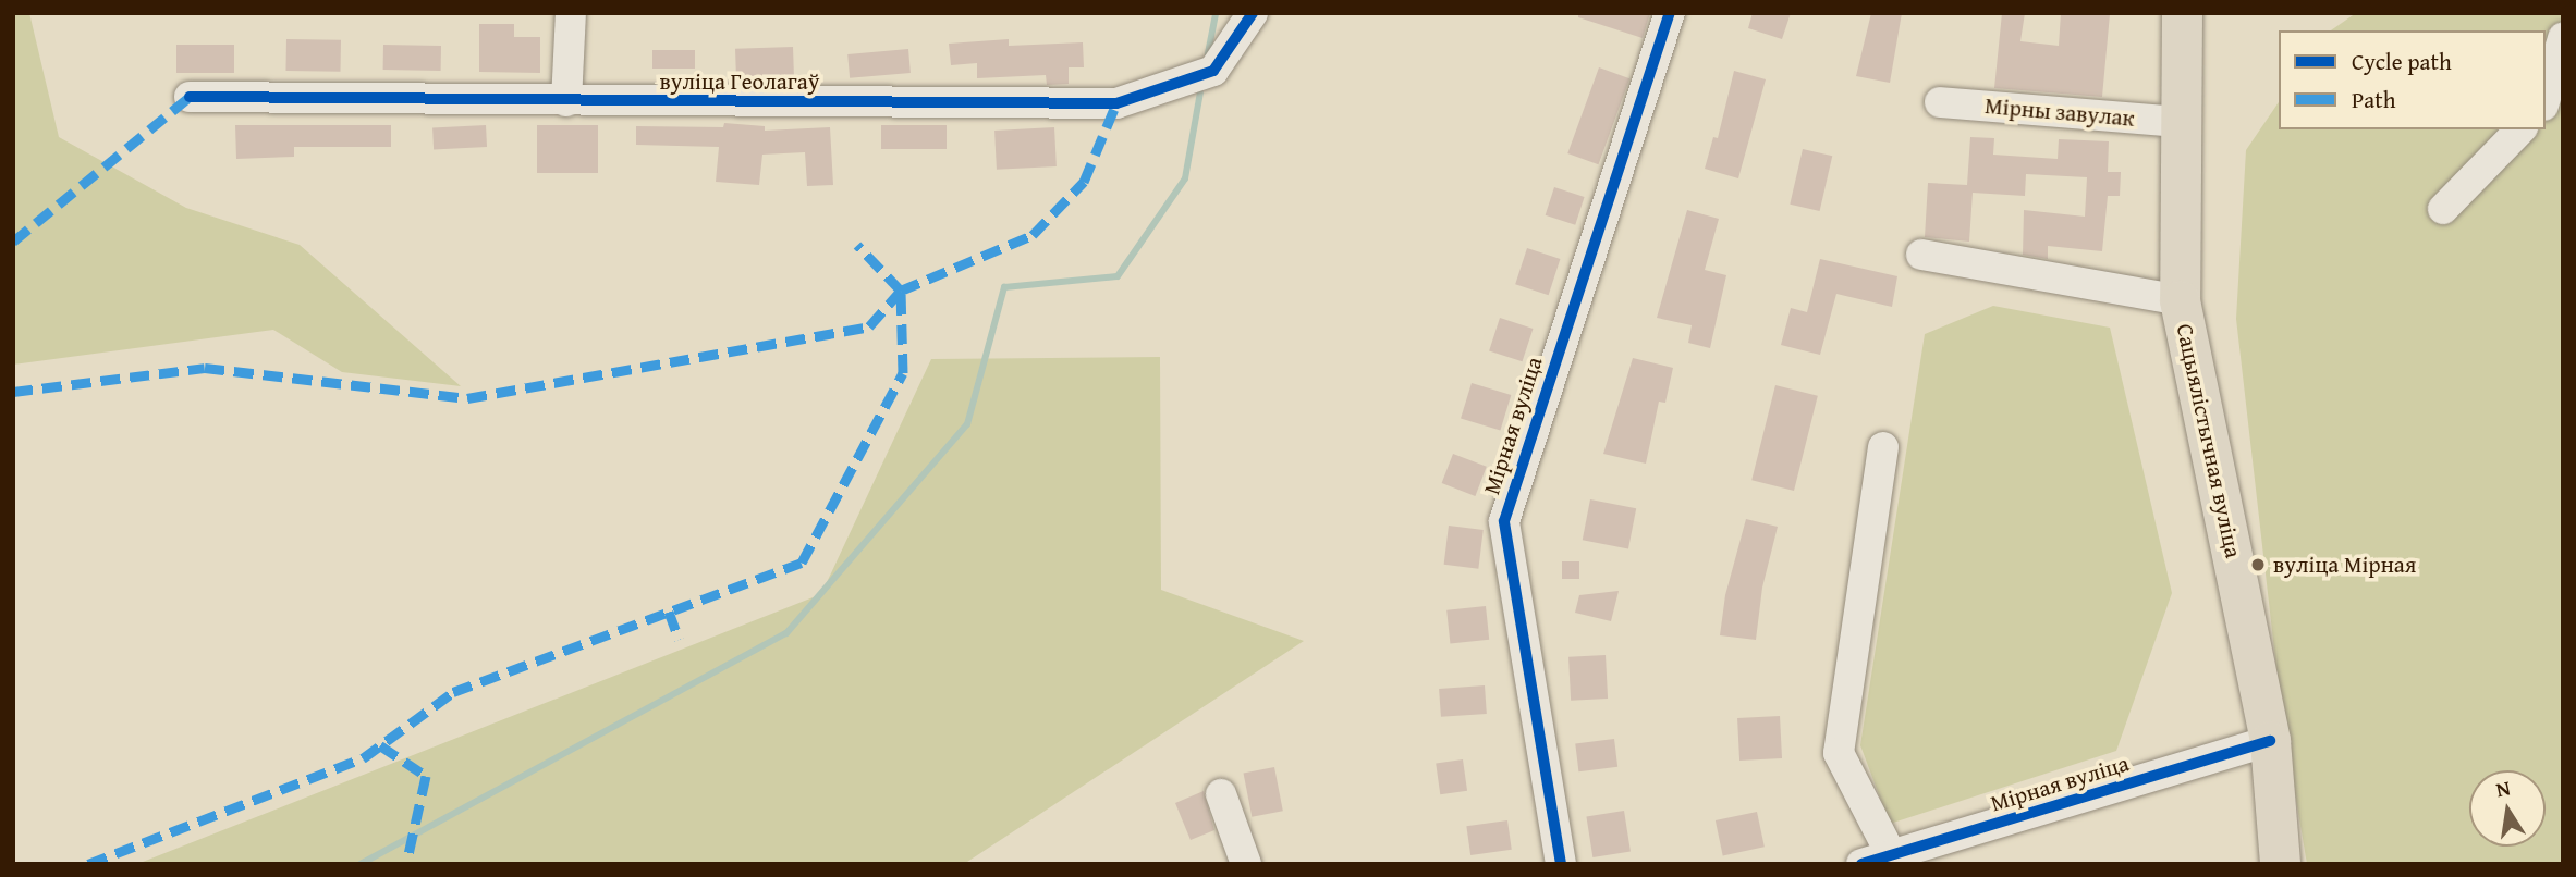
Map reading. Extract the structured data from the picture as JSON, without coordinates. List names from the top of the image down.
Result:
{
  "streets": {
    "main road": ["Сацыялістычная вуліца"],
    "street": ["вуліца Геолагаў", "Мірны завулак", "Мірная вуліца"]
  },
  "crossings": [
    ["Мірны завулак", "Сацыялістычная вуліца"],
    ["Мірная вуліца", "Сацыялістычная вуліца"]
  ],
  "places": ["вуліца Мірная"],
  "legend": ["Cycle path", "Path"],
  "north": "top"
}
